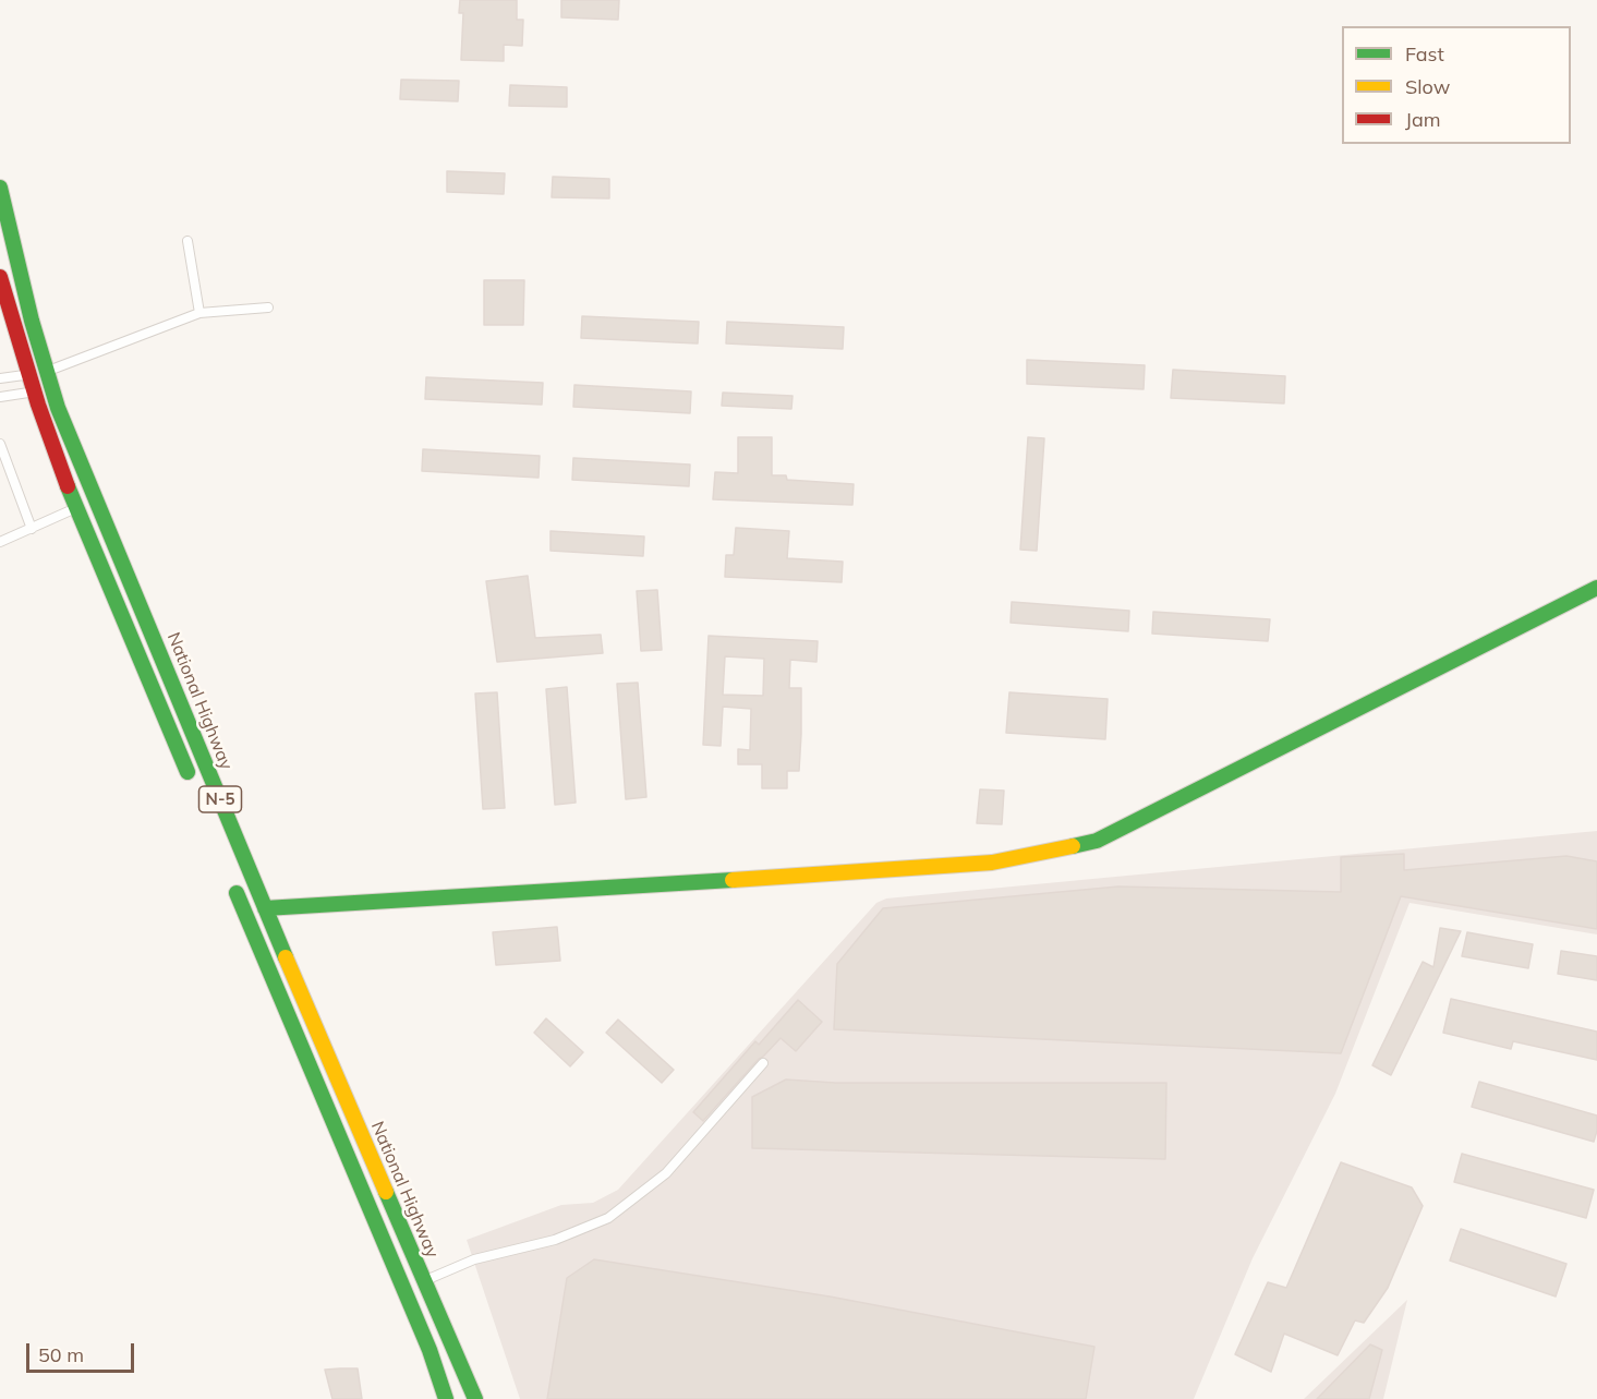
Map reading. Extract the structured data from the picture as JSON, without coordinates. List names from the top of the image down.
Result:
{
  "streets": {
    "main road": ["National Highway", "N-5"]
  },
  "legend": ["Fast", "Slow", "Jam"],
  "scale_bar": "50 m"
}
